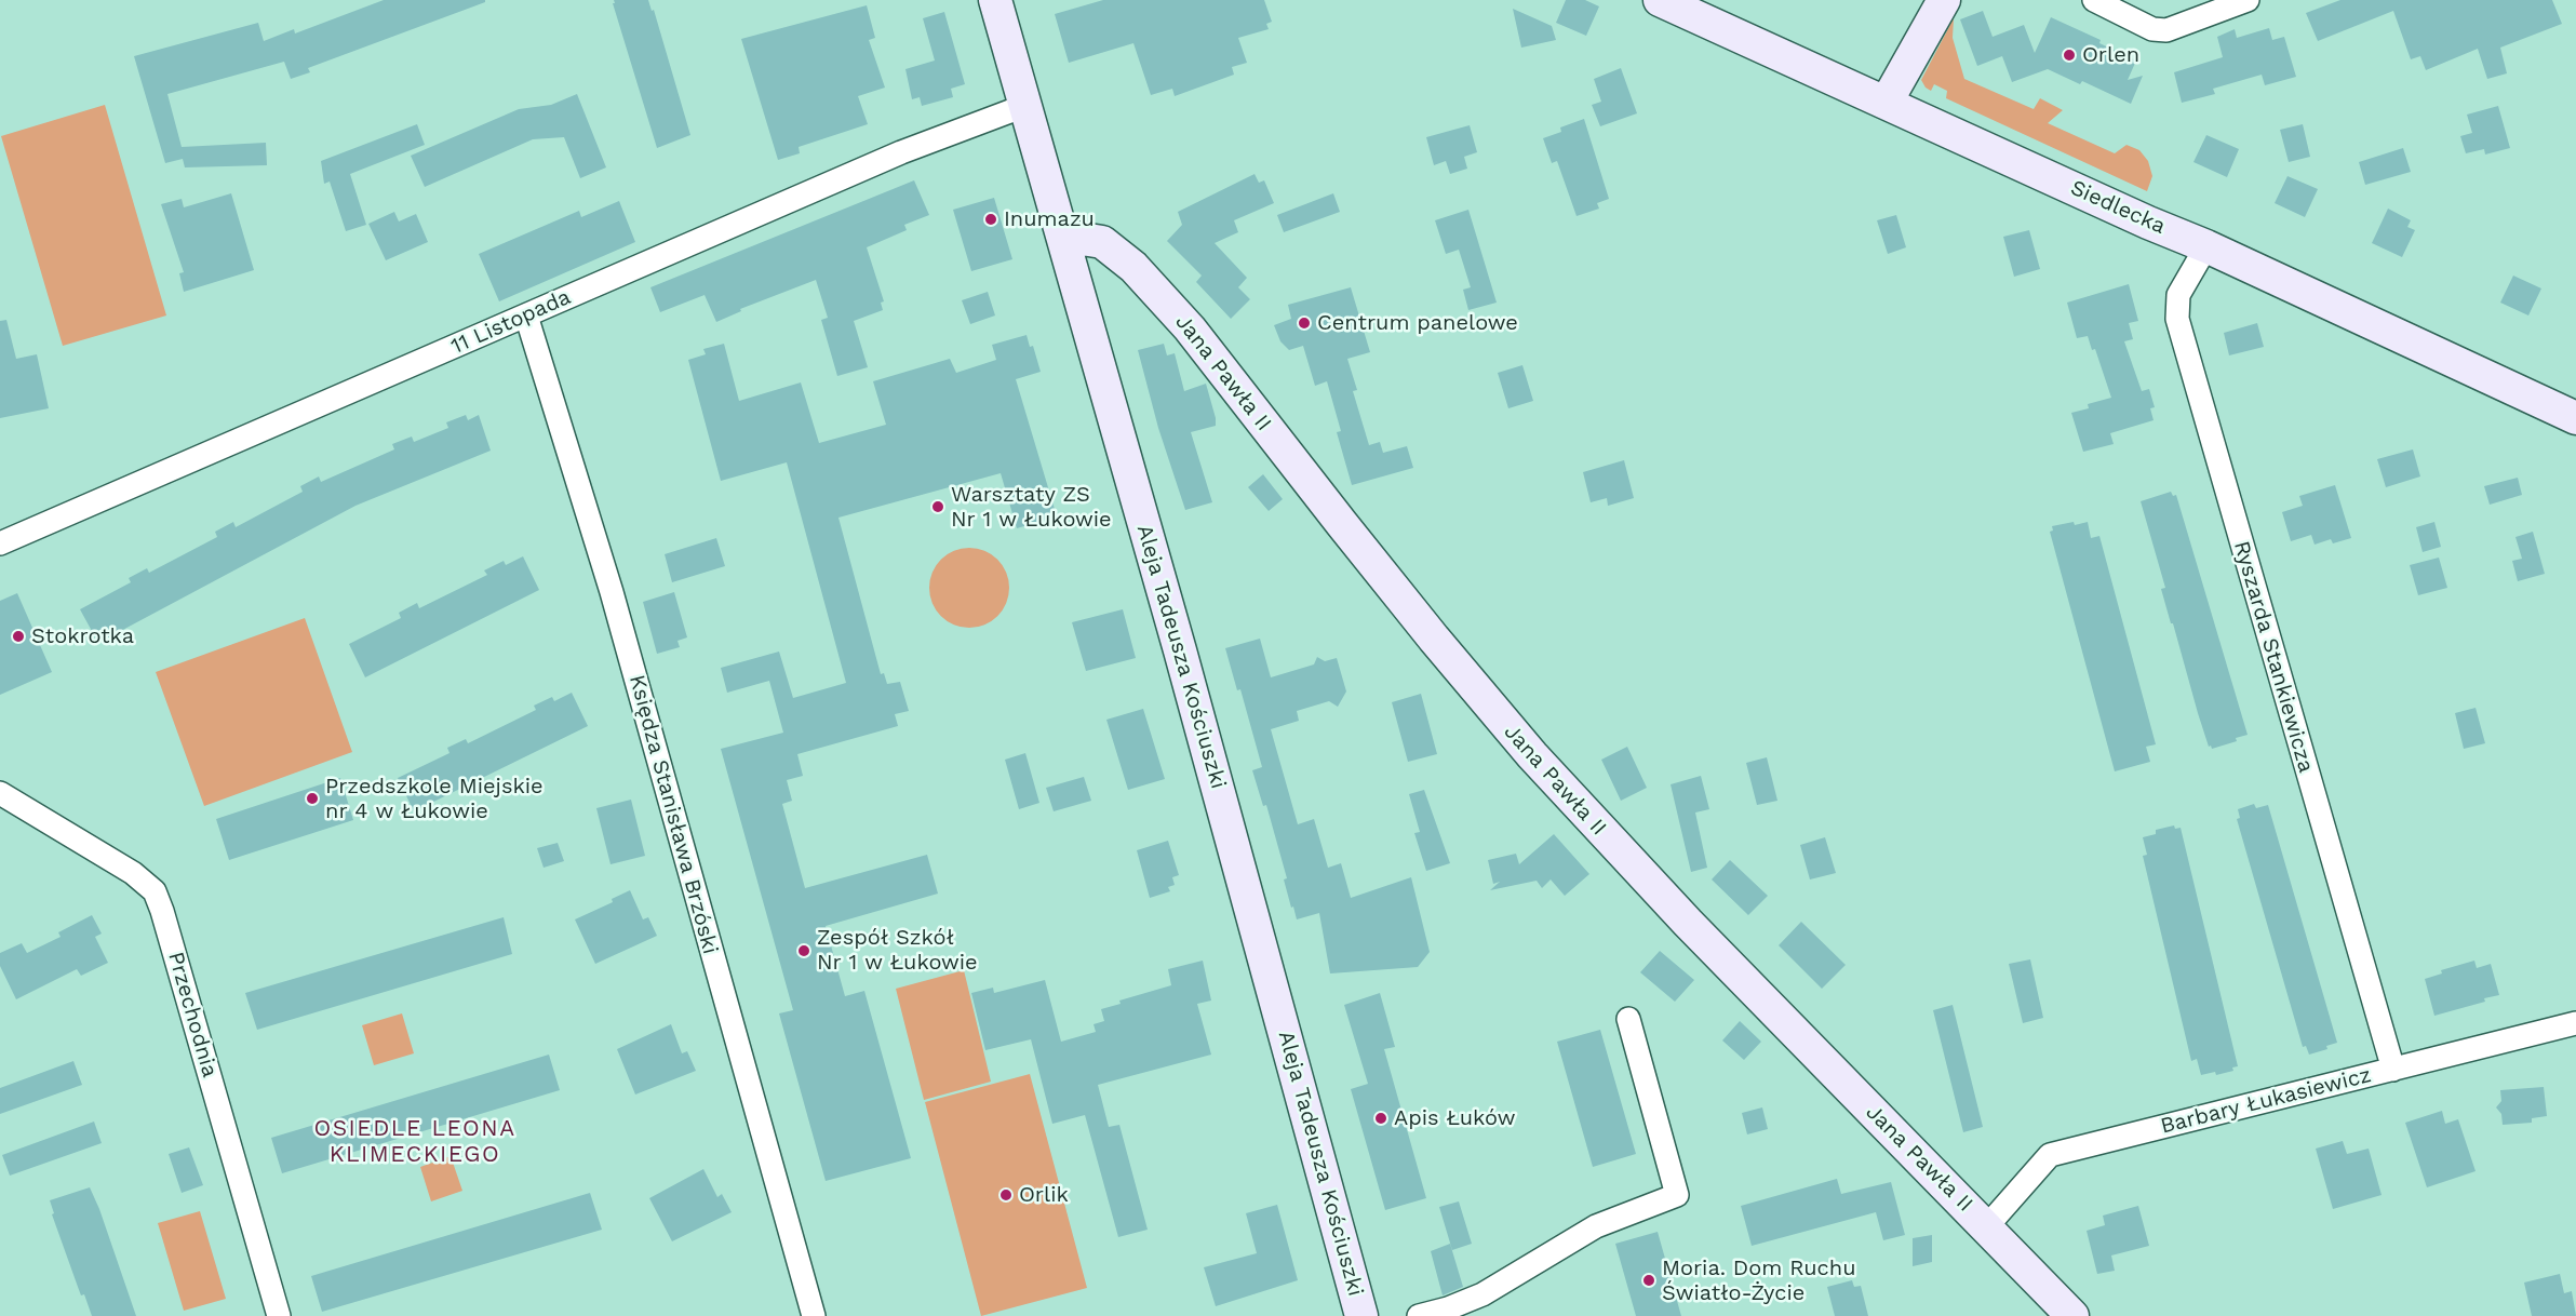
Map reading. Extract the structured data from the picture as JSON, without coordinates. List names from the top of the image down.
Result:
{
  "streets": {
    "street": [
      "Siedlecka",
      "11 Listopada",
      "Jana Pawła II",
      "Aleja Tadeusza Kościuszki",
      "Ryszarda Stankiewicza",
      "Księdza Stanisława Brzóski",
      "Przechodnia",
      "Barbary Łukasiewicz"
    ]
  },
  "crossings": [
    ["Siedlecka", "Ryszarda Stankiewicza"],
    ["11 Listopada", "Aleja Tadeusza Kościuszki"],
    ["11 Listopada", "Księdza Stanisława Brzóski"],
    ["Jana Pawła II", "Aleja Tadeusza Kościuszki"],
    ["Jana Pawła II", "Barbary Łukasiewicz"],
    ["Ryszarda Stankiewicza", "Barbary Łukasiewicz"]
  ],
  "districts": ["OSIEDLE LEONA KLIMECKIEGO"],
  "places": [
    "Orlen",
    "Inumazu",
    "Centrum panelowe",
    "Warsztaty ZS Nr 1 w Łukowie",
    "Stokrotka",
    "Przedszkole Miejskie nr 4 w Łukowie",
    "Zespół Szkół Nr 1 w Łukowie",
    "Apis Łuków",
    "Orlik",
    "Moria. Dom Ruchu Światło-Życie"
  ]
}
